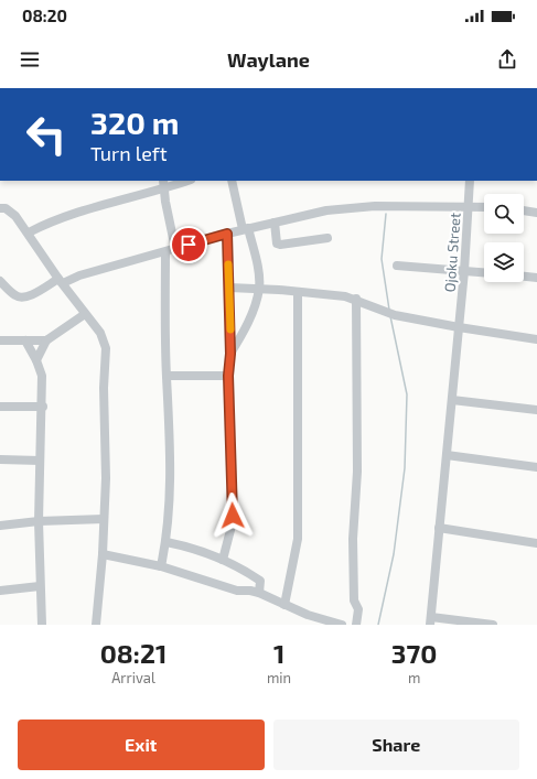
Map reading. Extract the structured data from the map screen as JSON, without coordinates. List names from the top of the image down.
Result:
{
  "streets": {
    "street": ["Ojoku Street"]
  },
  "page": {
    "status": "08:20",
    "header": "Waylane",
    "turn": ["320 m", "Turn left"],
    "eta": [
      "08:21",
      "Arrival",
      "1",
      "min",
      "370",
      "m"
    ],
    "buttons": ["Exit", "Share"]
  }
}
